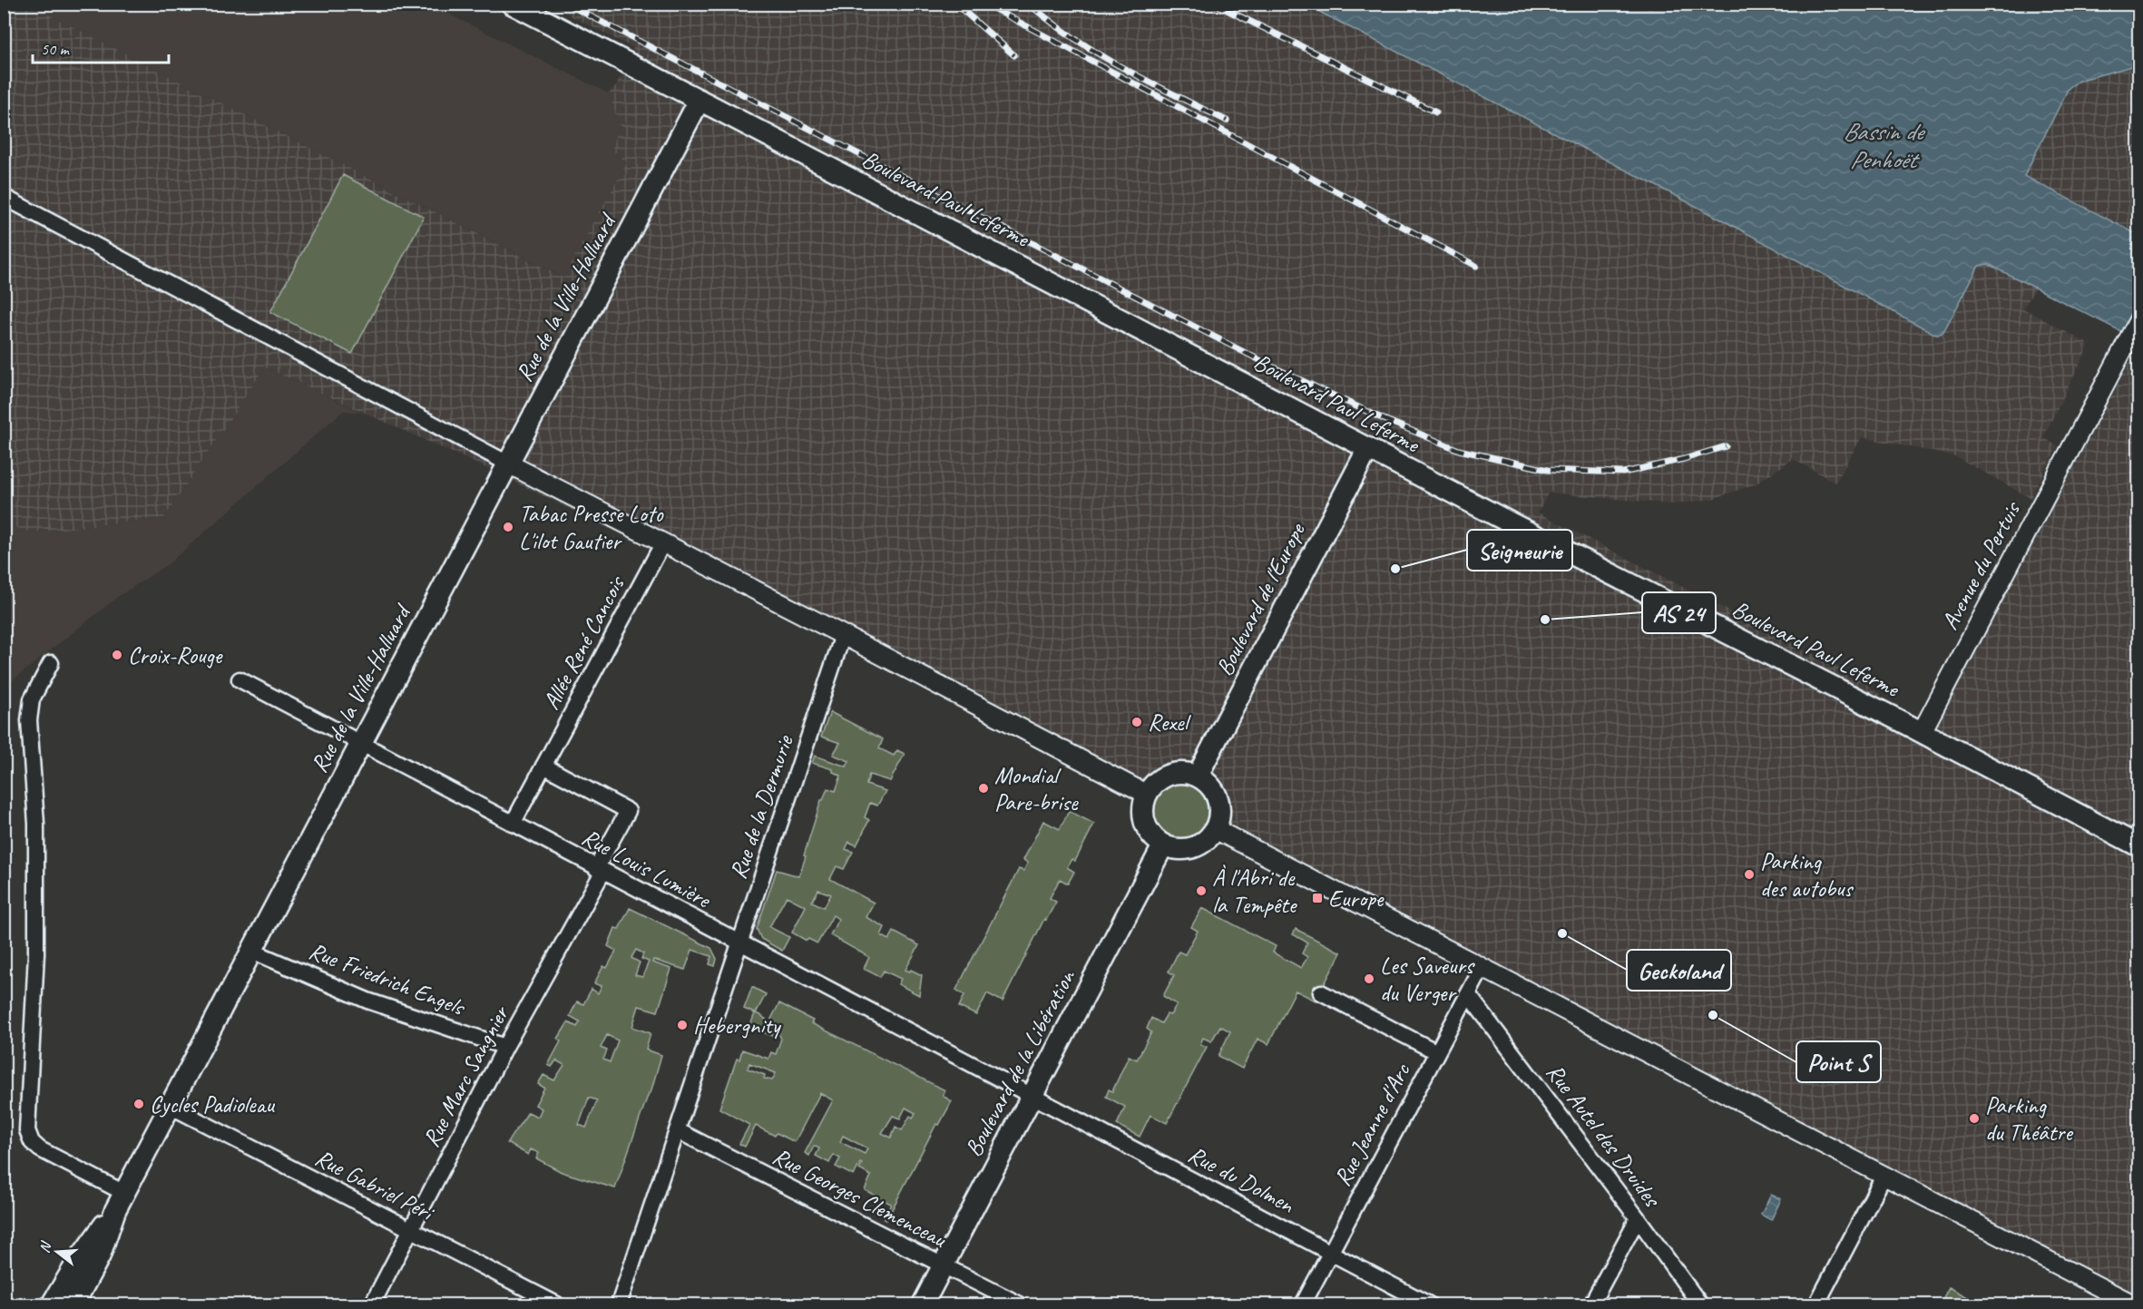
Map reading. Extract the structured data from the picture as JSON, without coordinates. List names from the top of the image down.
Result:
{
  "streets": {
    "main road": [
      "Boulevard Paul Leferme",
      "Rue de la Ville-Halluard",
      "Boulevard de l'Europe",
      "Boulevard de la Libération"
    ],
    "street": [
      "Avenue du Pertuis",
      "Allée René Cancois",
      "Rue de la Dermurie",
      "Rue Louis Lumière",
      "Rue Friedrich Engels",
      "Rue Marc Sangnier",
      "Rue Jeanne d'Arc",
      "Rue Autel des Druides",
      "Rue du Dolmen",
      "Rue Gabriel Péri",
      "Rue Georges Clemenceau"
    ]
  },
  "crossings": [
    ["Boulevard Paul Leferme", "Rue de la Ville-Halluard"],
    ["Boulevard Paul Leferme", "Avenue du Pertuis"],
    ["Boulevard Paul Leferme", "Boulevard de l'Europe"],
    ["Rue de la Ville-Halluard", "Rue Louis Lumière"],
    ["Rue de la Ville-Halluard", "Rue Friedrich Engels"],
    ["Rue de la Ville-Halluard", "Rue Gabriel Péri"],
    ["Boulevard de l'Europe", "Boulevard de la Libération"],
    ["Allée René Cancois", "Rue Louis Lumière"],
    ["Allée René Cancois", "Rue Marc Sangnier"],
    ["Rue de la Dermurie", "Rue Louis Lumière"],
    ["Rue de la Dermurie", "Rue Georges Clemenceau"],
    ["Rue Louis Lumière", "Boulevard de la Libération"],
    ["Rue Louis Lumière", "Rue Marc Sangnier"],
    ["Rue Louis Lumière", "Rue du Dolmen"],
    ["Rue Friedrich Engels", "Rue Marc Sangnier"],
    ["Boulevard de la Libération", "Rue du Dolmen"],
    ["Boulevard de la Libération", "Rue Georges Clemenceau"],
    ["Rue Marc Sangnier", "Rue Gabriel Péri"],
    ["Rue Jeanne d'Arc", "Rue Autel des Druides"],
    ["Rue Jeanne d'Arc", "Rue du Dolmen"]
  ],
  "water": ["Bassin de Penhoët"],
  "places": {
    "other": [
      "Tabac Presse Loto L'ilot Gautier",
      "Seigneurie",
      "AS 24",
      "Croix-Rouge",
      "Rexel",
      "Mondial Pare-brise",
      "Parking des autobus",
      "À l'Abri de la Tempête",
      "Geckoland",
      "Les Saveurs du Verger",
      "Point S",
      "Hebergnity",
      "Cycles Padioleau",
      "Parking du Théâtre"
    ],
    "transit": ["Europe"]
  },
  "scale_bar": "50 m",
  "north": "left"
}
